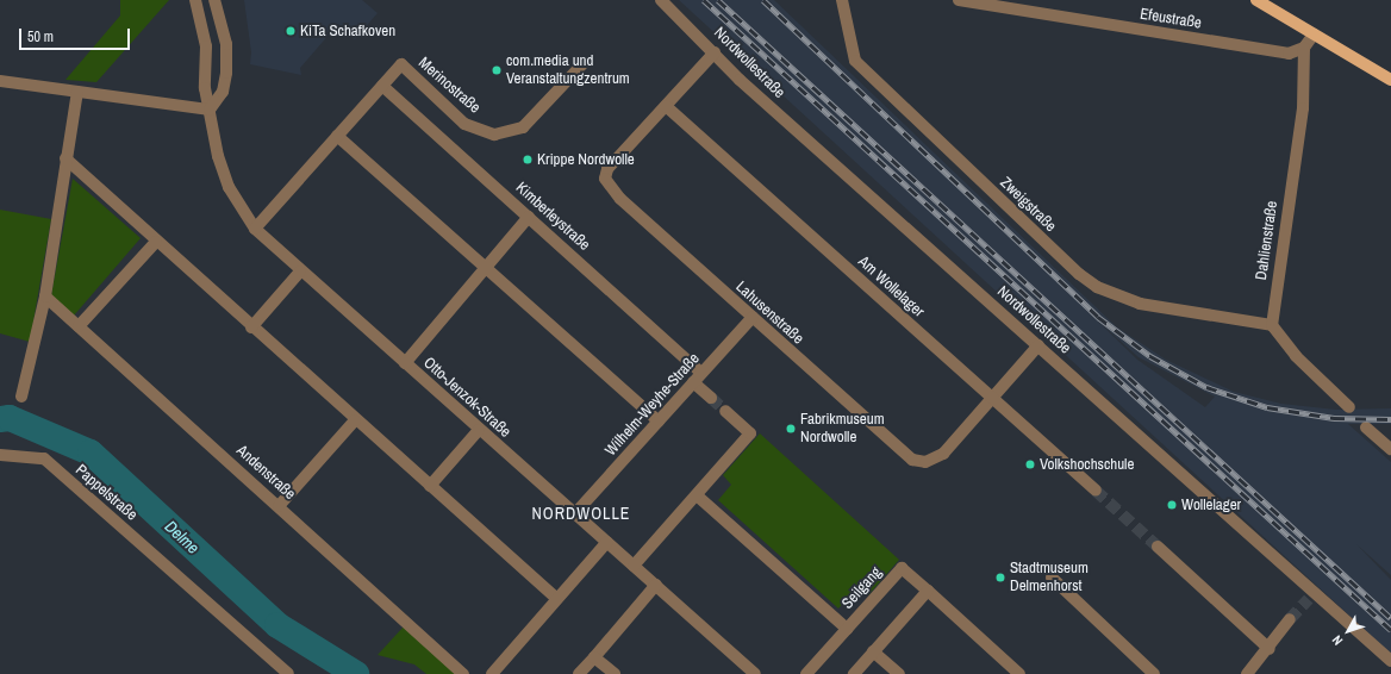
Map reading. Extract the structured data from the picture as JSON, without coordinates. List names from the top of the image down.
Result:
{
  "streets": {
    "street": [
      "Efeustraße",
      "Nordwollestraße",
      "Merinostraße",
      "Zweigstraße",
      "Kimberleystraße",
      "Dahlienstraße",
      "Am Wollelager",
      "Lahusenstraße",
      "Otto-Jenzok-Straße",
      "Wilhelm-Weyhe-Straße",
      "Andenstraße",
      "Pappelstraße",
      "Seilgang"
    ]
  },
  "crossings": [
    ["Efeustraße", "Dahlienstraße"],
    ["Nordwollestraße", "Lahusenstraße"],
    ["Merinostraße", "Kimberleystraße"],
    ["Merinostraße", "Otto-Jenzok-Straße"],
    ["Zweigstraße", "Dahlienstraße"],
    ["Kimberleystraße", "Wilhelm-Weyhe-Straße"],
    ["Am Wollelager", "Lahusenstraße"],
    ["Lahusenstraße", "Wilhelm-Weyhe-Straße"],
    ["Otto-Jenzok-Straße", "Wilhelm-Weyhe-Straße"]
  ],
  "districts": ["NORDWOLLE"],
  "water": ["Delme"],
  "places": [
    "KiTa Schafkoven",
    "com.media und Veranstaltungzentrum",
    "Krippe Nordwolle",
    "Fabrikmuseum Nordwolle",
    "Volkshochschule",
    "Wollelager",
    "Stadtmuseum Delmenhorst"
  ],
  "scale_bar": "50 m",
  "north": "bottom left"
}
